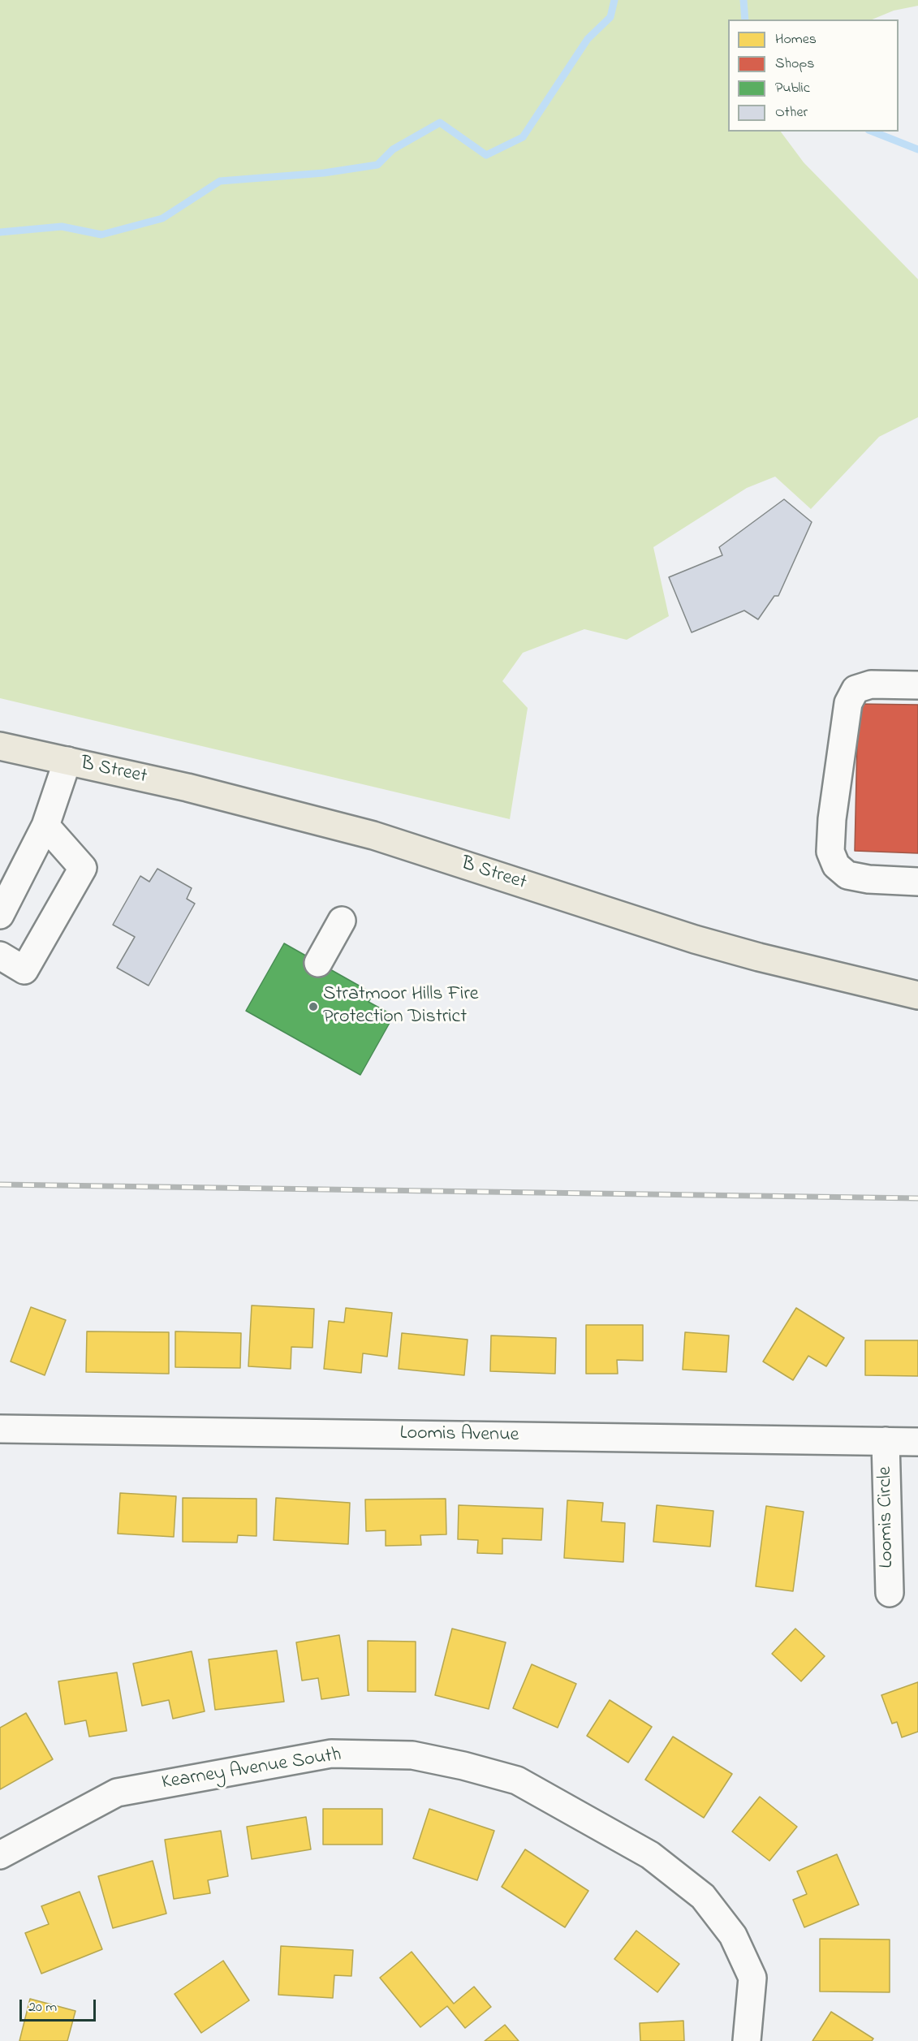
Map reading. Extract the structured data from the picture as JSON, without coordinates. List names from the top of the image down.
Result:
{
  "streets": {
    "main road": ["B Street"],
    "street": ["Loomis Avenue", "Loomis Circle", "Kearney Avenue South"]
  },
  "crossings": [
    ["Loomis Avenue", "Loomis Circle"]
  ],
  "places": ["Stratmoor Hills Fire Protection District"],
  "legend": [
    "Homes",
    "Shops",
    "Public",
    "Other"
  ],
  "scale_bar": "20 m"
}
